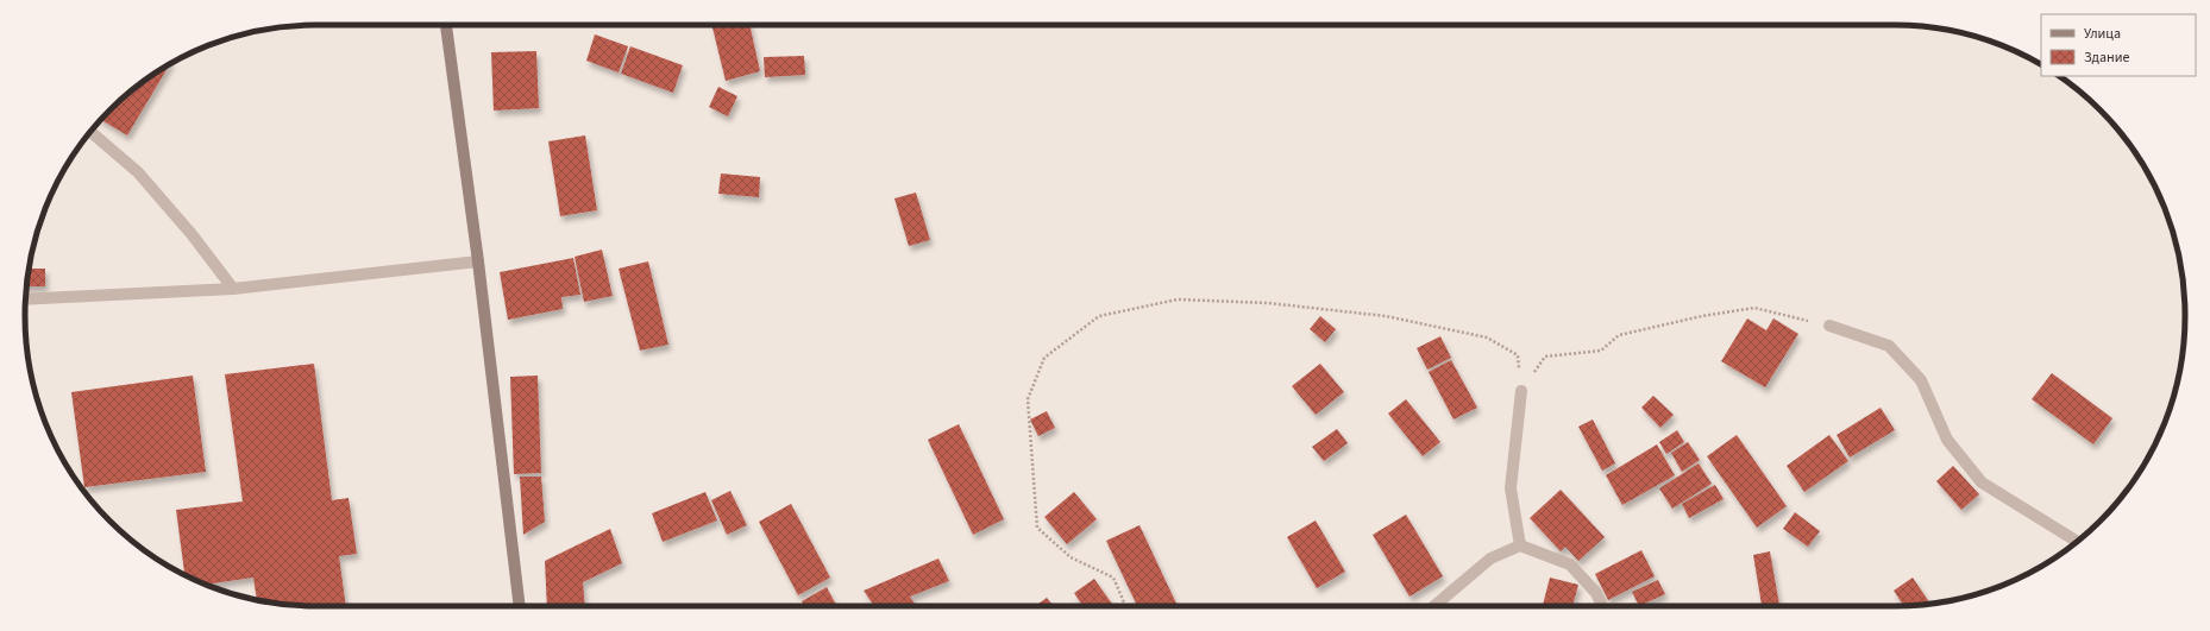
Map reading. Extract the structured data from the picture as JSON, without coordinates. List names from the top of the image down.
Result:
{
  "legend": ["Улица", "Здание"]
}
